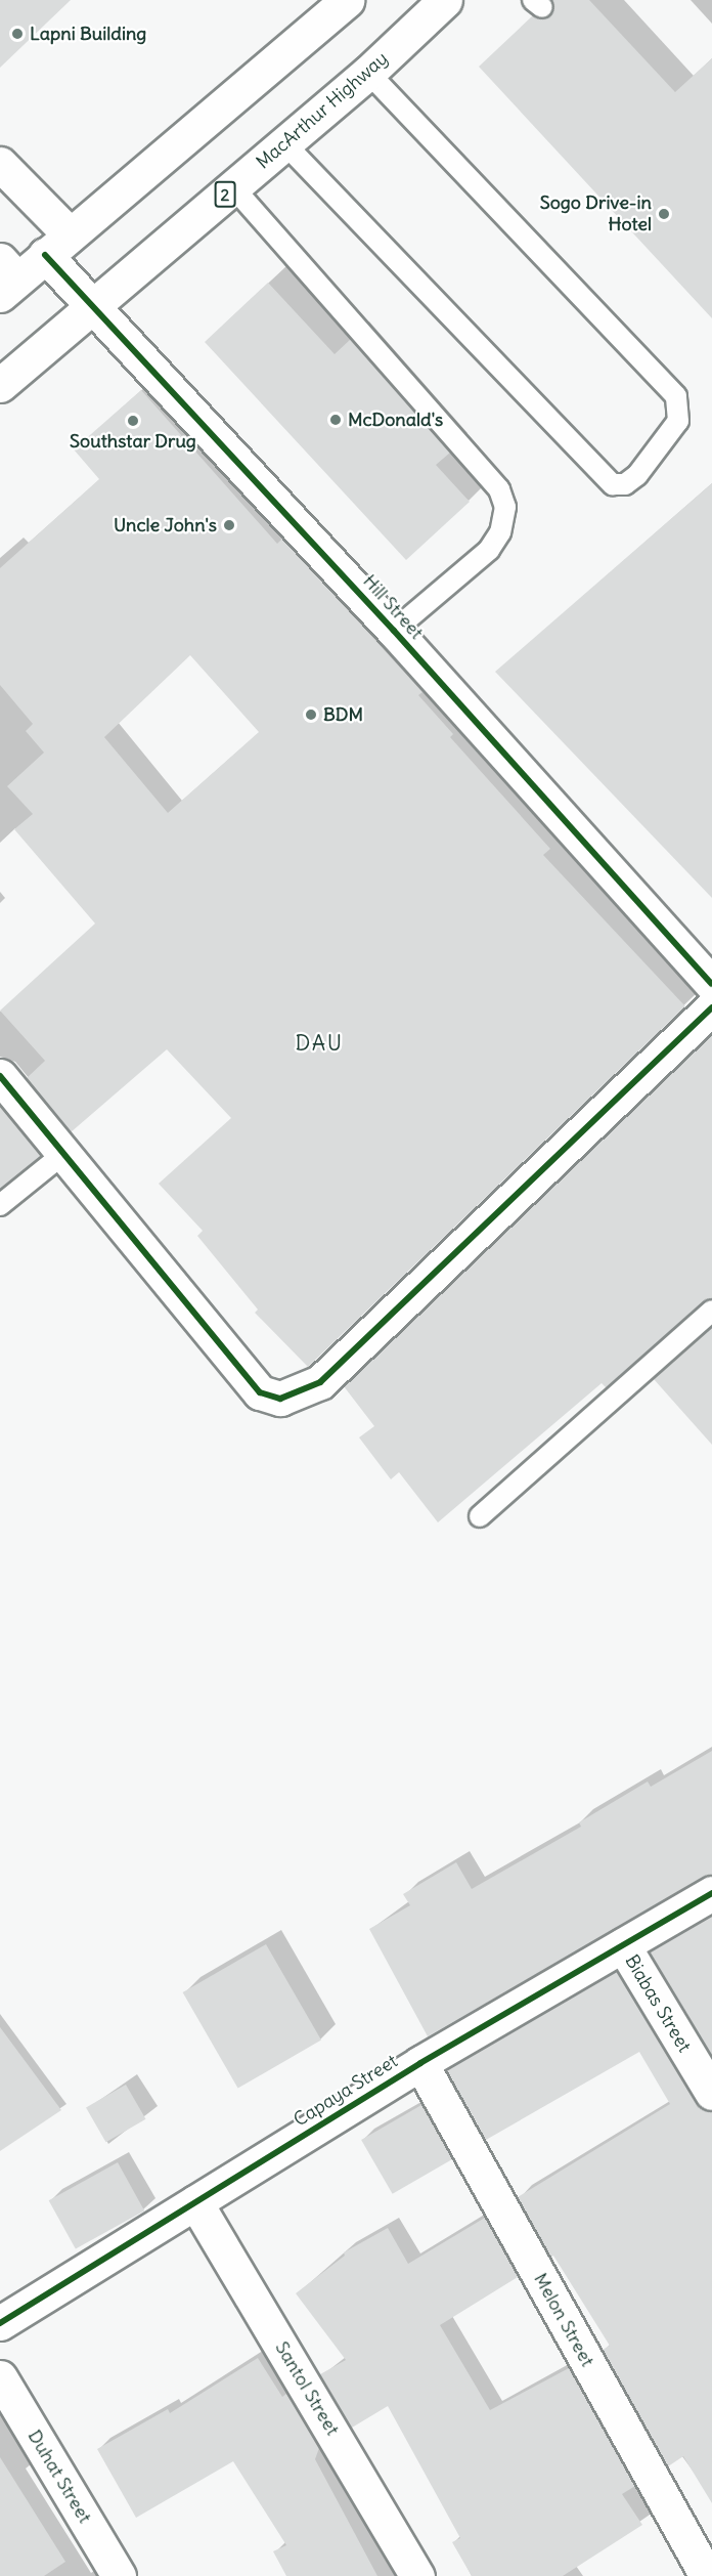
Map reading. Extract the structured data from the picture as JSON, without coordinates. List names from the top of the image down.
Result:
{
  "streets": {
    "main road": [
      "MacArthur Highway",
      "2",
      "Hill Street",
      "Biabas Street",
      "Capaya Street",
      "Melon Street",
      "Santol Street",
      "Duhat Street"
    ]
  },
  "crossings": [
    ["MacArthur Highway", "Hill Street"],
    ["Biabas Street", "Capaya Street"],
    ["Capaya Street", "Melon Street"],
    ["Capaya Street", "Santol Street"]
  ],
  "districts": ["DAU"],
  "places": [
    "Lapni Building",
    "Sogo Drive-in Hotel",
    "McDonald's",
    "Southstar Drug",
    "Uncle John's",
    "BDM"
  ]
}
